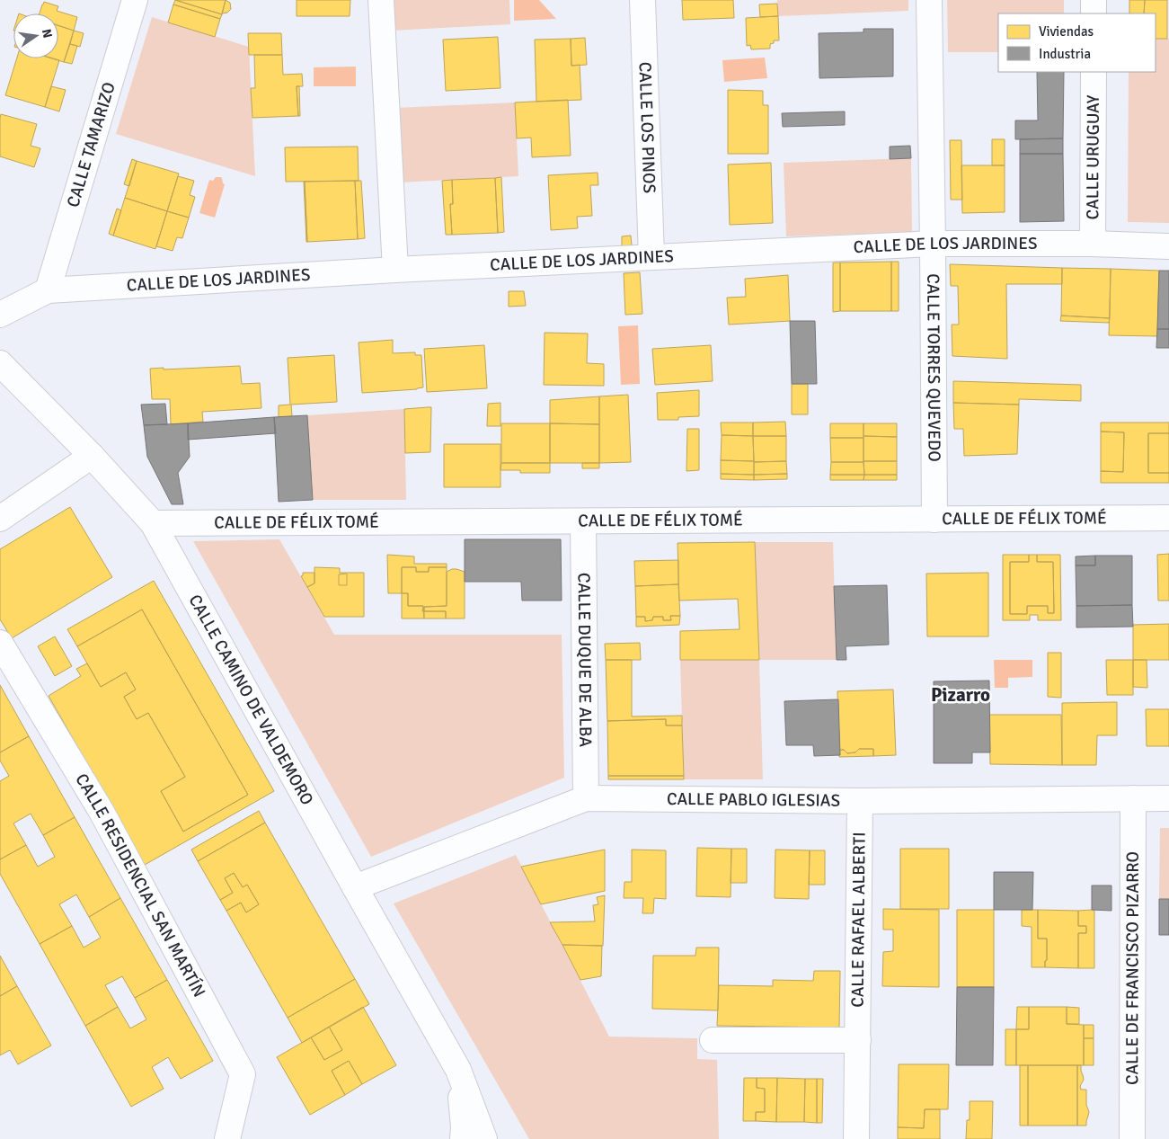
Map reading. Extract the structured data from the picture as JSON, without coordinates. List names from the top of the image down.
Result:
{
  "streets": {
    "street": [
      "CALLE LOS PINOS",
      "CALLE TAMARIZO",
      "CALLE URUGUAY",
      "CALLE DE LOS JARDINES",
      "CALLE TORRES QUEVEDO",
      "CALLE DE FÉLIX TOMÉ",
      "CALLE DUQUE DE ALBA",
      "CALLE CAMINO DE VALDEMORO",
      "CALLE PABLO IGLESIAS",
      "CALLE RESIDENCIAL SAN MARTÍN",
      "CALLE RAFAEL ALBERTI",
      "CALLE DE FRANCISCO PIZARRO"
    ]
  },
  "crossings": [
    ["CALLE LOS PINOS", "CALLE DE LOS JARDINES"],
    ["CALLE TAMARIZO", "CALLE DE LOS JARDINES"],
    ["CALLE URUGUAY", "CALLE DE LOS JARDINES"],
    ["CALLE DE LOS JARDINES", "CALLE TORRES QUEVEDO"],
    ["CALLE TORRES QUEVEDO", "CALLE DE FÉLIX TOMÉ"],
    ["CALLE DE FÉLIX TOMÉ", "CALLE DUQUE DE ALBA"],
    ["CALLE DE FÉLIX TOMÉ", "CALLE CAMINO DE VALDEMORO"],
    ["CALLE DUQUE DE ALBA", "CALLE PABLO IGLESIAS"],
    ["CALLE CAMINO DE VALDEMORO", "CALLE PABLO IGLESIAS"],
    ["CALLE PABLO IGLESIAS", "CALLE RAFAEL ALBERTI"],
    ["CALLE PABLO IGLESIAS", "CALLE DE FRANCISCO PIZARRO"]
  ],
  "districts": ["Pizarro"],
  "legend": ["Viviendas", "Industria"],
  "north": "right"
}
